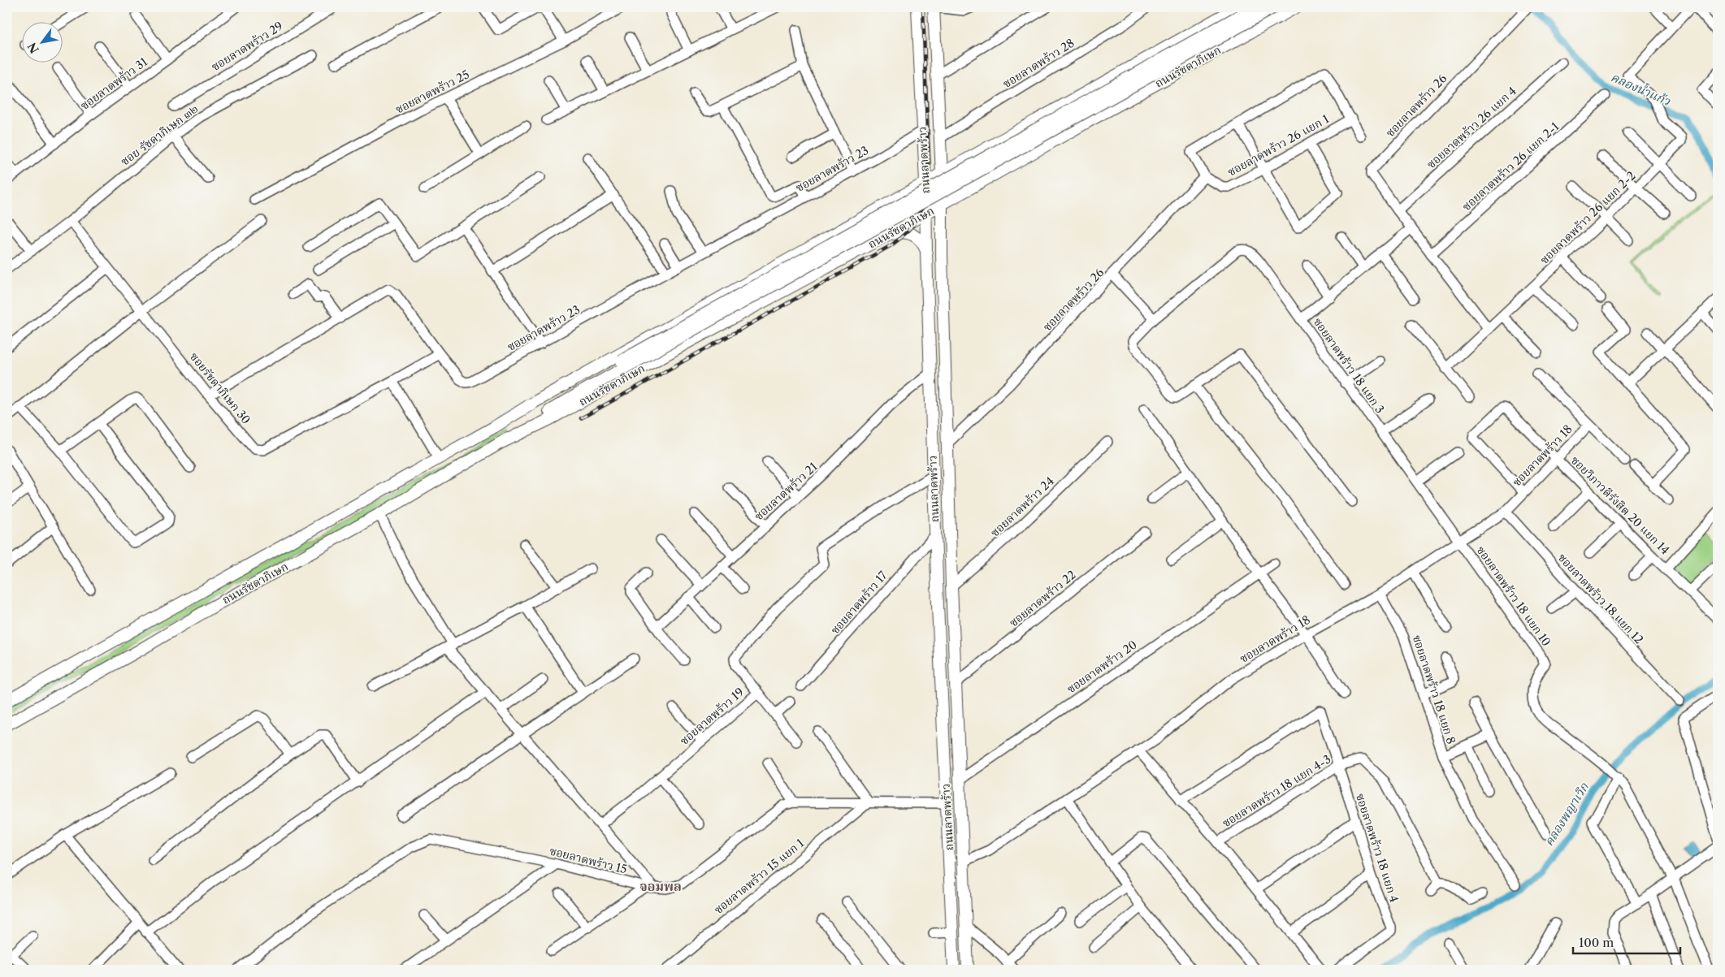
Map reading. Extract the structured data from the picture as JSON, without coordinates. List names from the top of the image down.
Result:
{
  "streets": {
    "main road": ["ถนนรัชดาภิเษก", "ถนนลาดพร้าว"],
    "street": [
      "ซอยลาดพร้าว 29",
      "ซอยลาดพร้าว 28",
      "ซอยลาดพร้าว 31",
      "ซอยลาดพร้าว 25",
      "ซอยลาดพร้าว 26",
      "ซอยลาดพร้าว 26 แยก 4",
      "ซอย รัชดาภิเษก ๓๒",
      "ซอยลาดพร้าว 26 แยก 1",
      "ซอยลาดพร้าว 26 แยก 2-1",
      "ซอยลาดพร้าว 23",
      "ซอยลาดพร้าว 26 แยก 2-2",
      "ซอยลาดพร้าว 18 แยก 3",
      "ซอยรัชดาภิเษก 30",
      "ซอยลาดพร้าว 18",
      "ซอยลาดพร้าว 21",
      "ซอยวิภาวดีรังสิต 20 แยก 14",
      "ซอยลาดพร้าว 24",
      "ซอยลาดพร้าว 18 แยก 10",
      "ซอยลาดพร้าว 22",
      "ซอยลาดพร้าว 18 แยก 12",
      "ซอยลาดพร้าว 17",
      "ซอยลาดพร้าว 20",
      "ซอยลาดพร้าว 18 แยก 8",
      "ซอยลาดพร้าว 19",
      "ซอยลาดพร้าว 18 แยก 4-3",
      "ซอยลาดพร้าว 18 แยก 4",
      "ซอยลาดพร้าว 15",
      "ซอยลาดพร้าว 15 แยก 1"
    ]
  },
  "crossings": [
    ["ซอยลาดพร้าว 28", "ถนนลาดพร้าว"],
    ["ถนนรัชดาภิเษก", "ถนนลาดพร้าว"],
    ["ซอยลาดพร้าว 26", "ซอยลาดพร้าว 26 แยก 4"],
    ["ซอยลาดพร้าว 26", "ถนนลาดพร้าว"],
    ["ซอยลาดพร้าว 26", "ซอยลาดพร้าว 26 แยก 2-1"],
    ["ซอยลาดพร้าว 26", "ซอยลาดพร้าว 26 แยก 2-2"],
    ["ซอยลาดพร้าว 26", "ซอยลาดพร้าว 18 แยก 3"],
    ["ซอย รัชดาภิเษก ๓๒", "ซอยรัชดาภิเษก 30"],
    ["ถนนลาดพร้าว", "ซอยลาดพร้าว 23"],
    ["ถนนลาดพร้าว", "ซอยลาดพร้าว 18"],
    ["ถนนลาดพร้าว", "ซอยลาดพร้าว 21"],
    ["ถนนลาดพร้าว", "ซอยลาดพร้าว 24"],
    ["ถนนลาดพร้าว", "ซอยลาดพร้าว 22"],
    ["ถนนลาดพร้าว", "ซอยลาดพร้าว 17"],
    ["ถนนลาดพร้าว", "ซอยลาดพร้าว 20"],
    ["ถนนลาดพร้าว", "ซอยลาดพร้าว 19"],
    ["ถนนลาดพร้าว", "ซอยลาดพร้าว 15"],
    ["ซอยลาดพร้าว 23", "ซอยรัชดาภิเษก 30"],
    ["ซอยลาดพร้าว 18 แยก 3", "ซอยลาดพร้าว 18"],
    ["ซอยลาดพร้าว 18 แยก 3", "ซอยลาดพร้าว 18 แยก 10"],
    ["ซอยลาดพร้าว 18", "ซอยวิภาวดีรังสิต 20 แยก 14"],
    ["ซอยลาดพร้าว 18", "ซอยลาดพร้าว 18 แยก 10"],
    ["ซอยลาดพร้าว 18", "ซอยลาดพร้าว 18 แยก 12"],
    ["ซอยลาดพร้าว 18", "ซอยลาดพร้าว 18 แยก 8"],
    ["ซอยลาดพร้าว 18 แยก 4-3", "ซอยลาดพร้าว 18 แยก 4"],
    ["ซอยลาดพร้าว 15", "ซอยลาดพร้าว 15 แยก 1"]
  ],
  "districts": ["จอมพล"],
  "water": ["คลองน้ำแก้ว", "คลองพญาเวิก"],
  "scale_bar": "100 m",
  "north": "bottom left"
}
